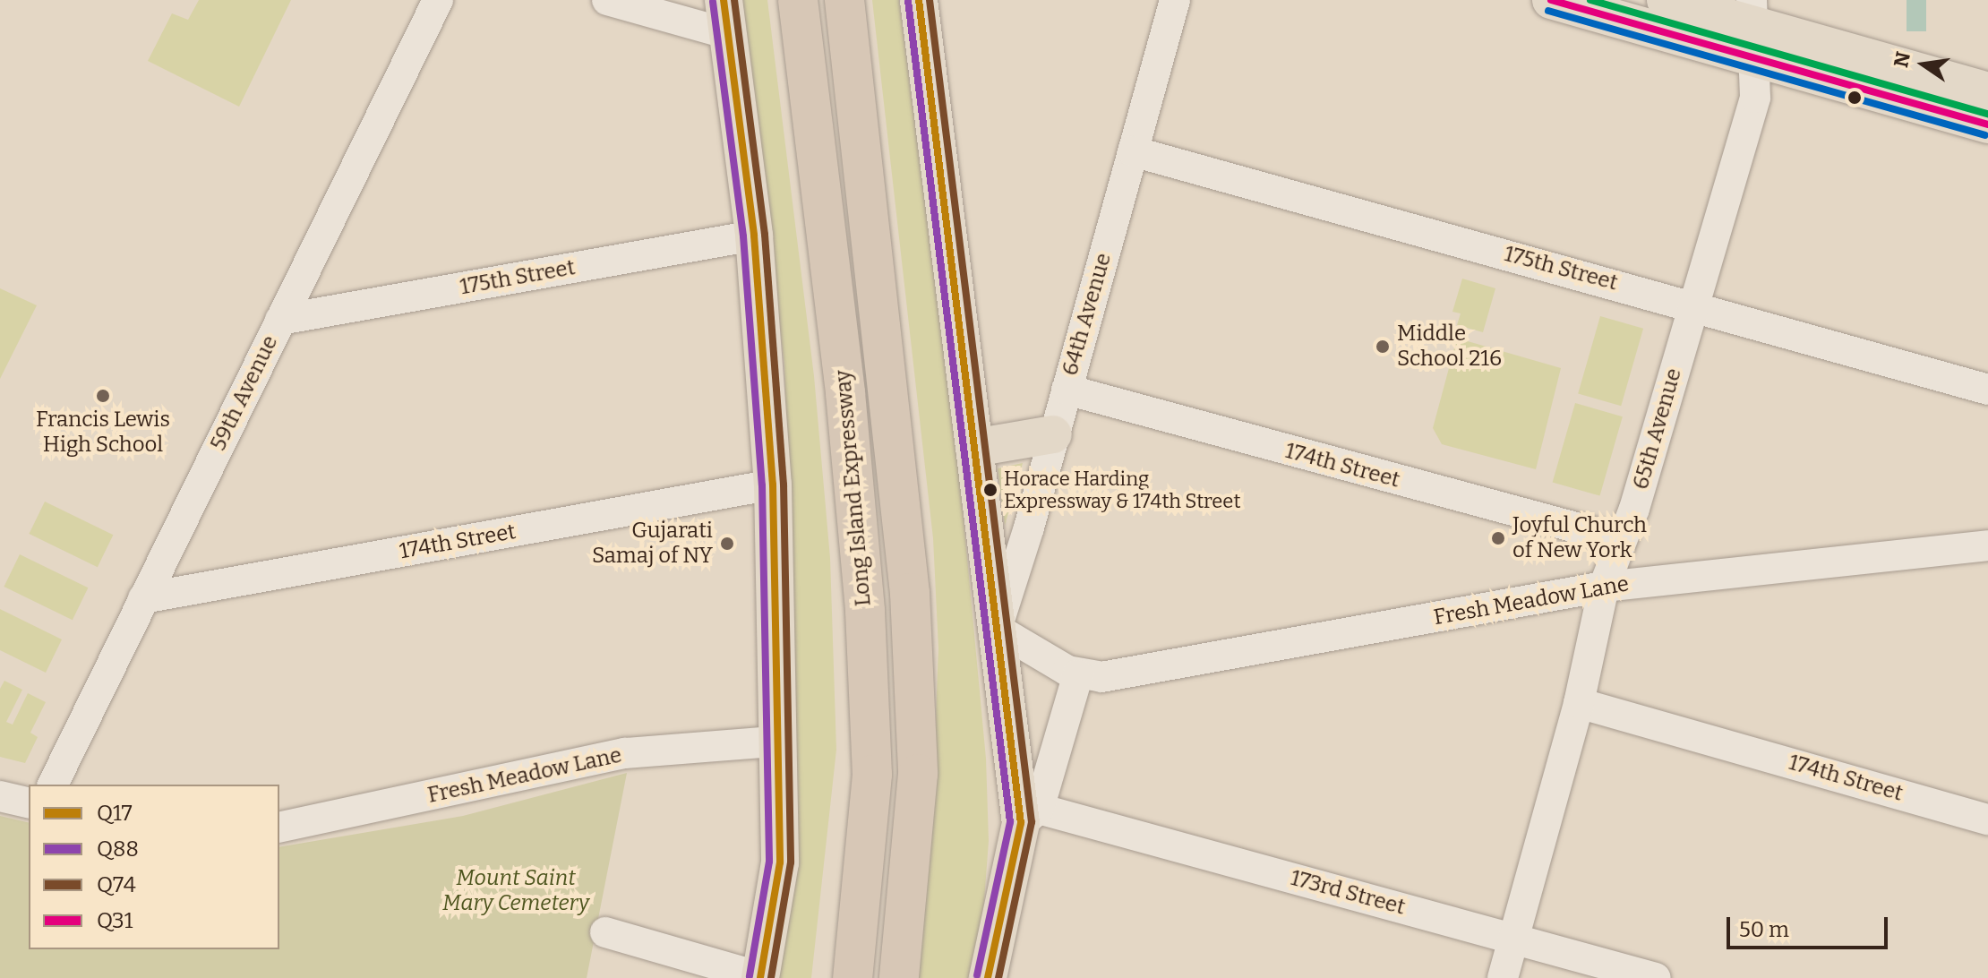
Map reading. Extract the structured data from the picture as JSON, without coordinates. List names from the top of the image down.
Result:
{
  "streets": {
    "highway": ["Long Island Expressway"],
    "street": [
      "175th Street",
      "64th Avenue",
      "59th Avenue",
      "65th Avenue",
      "174th Street",
      "Fresh Meadow Lane",
      "173rd Street"
    ]
  },
  "crossings": [
    ["175th Street", "64th Avenue"],
    ["175th Street", "59th Avenue"],
    ["175th Street", "65th Avenue"],
    ["64th Avenue", "174th Street"],
    ["64th Avenue", "Fresh Meadow Lane"],
    ["59th Avenue", "174th Street"],
    ["65th Avenue", "174th Street"],
    ["65th Avenue", "Fresh Meadow Lane"],
    ["65th Avenue", "173rd Street"]
  ],
  "parks": ["Mount Saint Mary Cemetery"],
  "places": [
    "Middle School 216",
    "Francis Lewis High School",
    "Horace Harding Expressway & 174th Street",
    "Joyful Church of New York",
    "Gujarati Samaj of NY"
  ],
  "lines": [
    "transit line Q17",
    "transit line Q74",
    "transit line Q31",
    "transit line Q88"
  ],
  "legend": [
    "Q17",
    "Q88",
    "Q74",
    "Q31"
  ],
  "scale_bar": "50 m",
  "north": "left"
}
